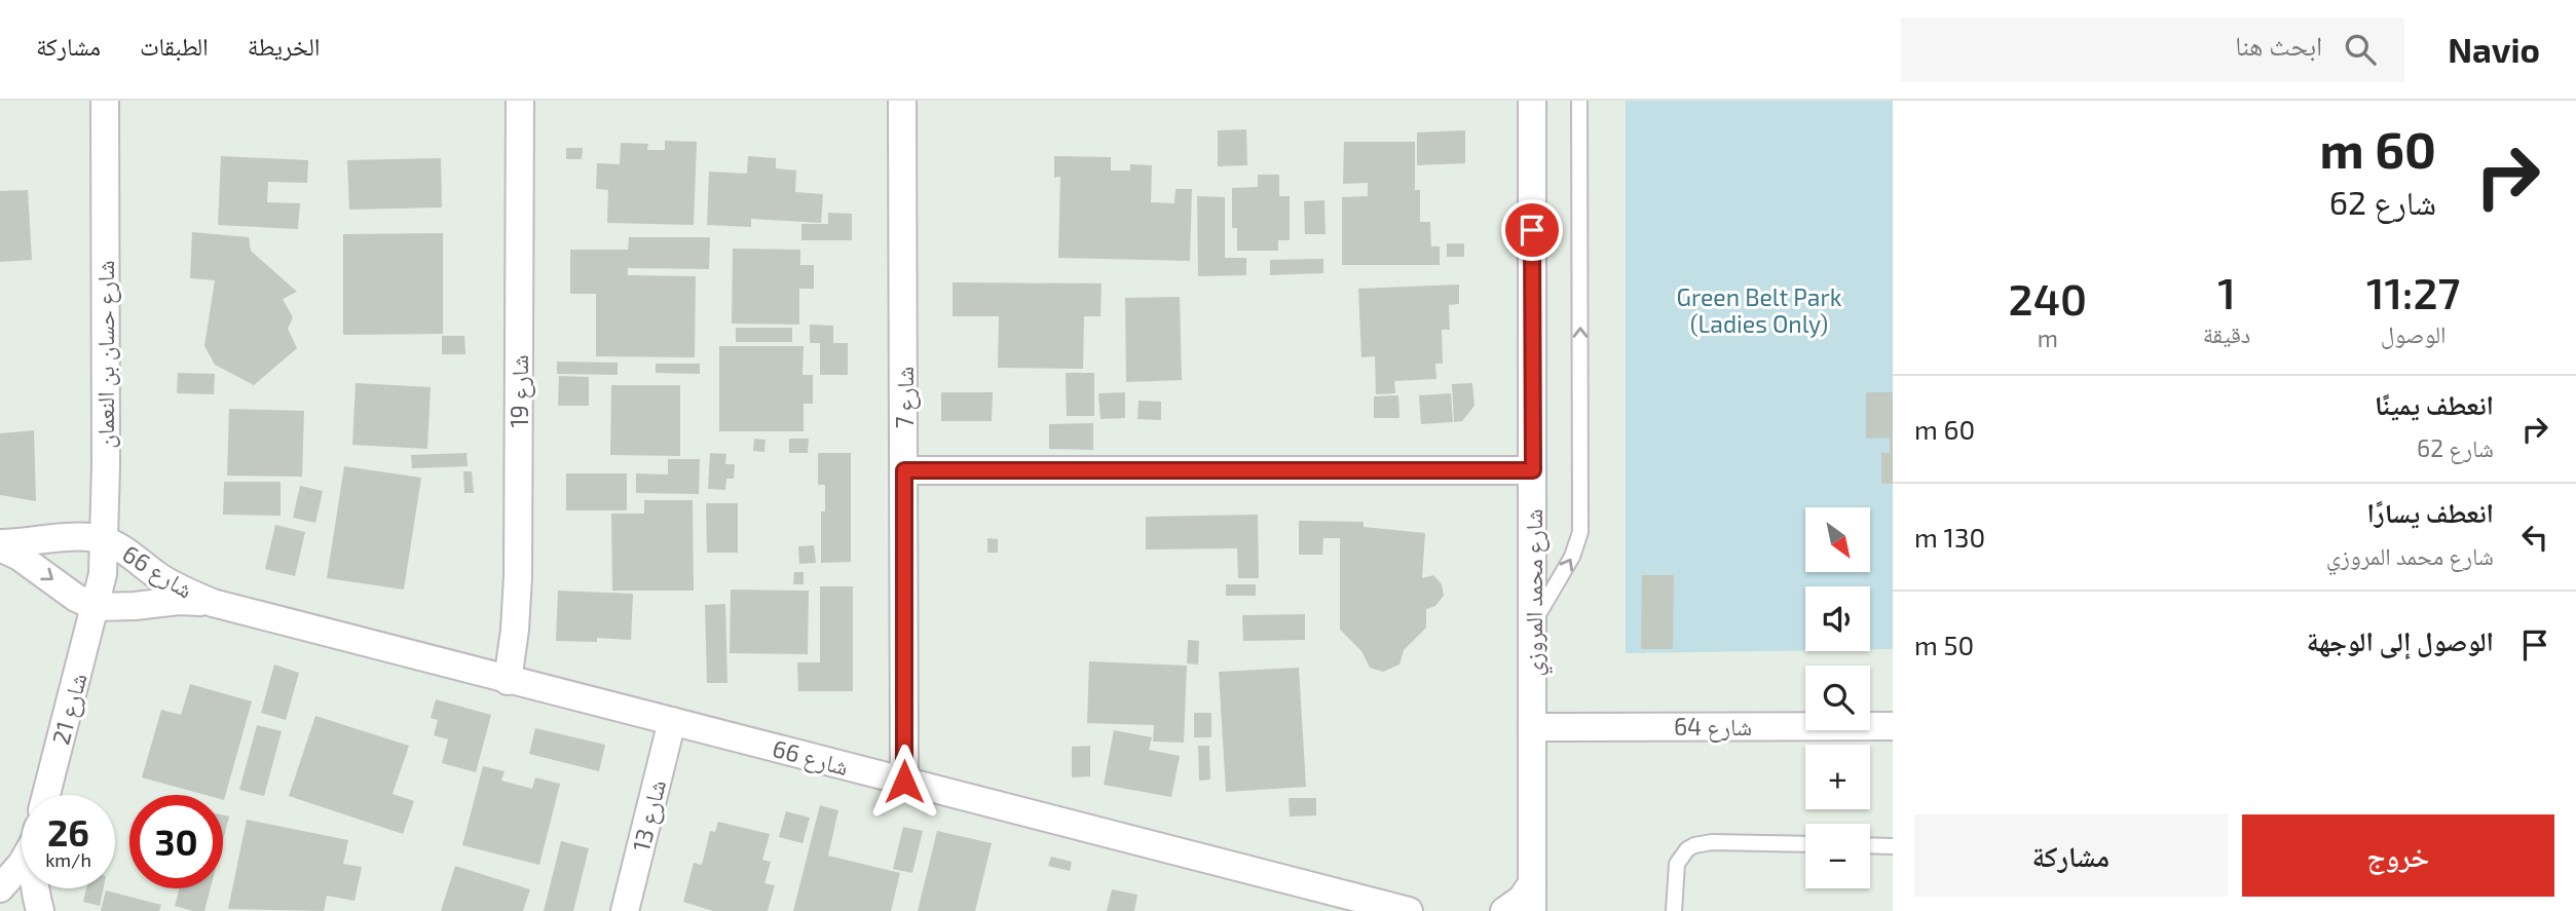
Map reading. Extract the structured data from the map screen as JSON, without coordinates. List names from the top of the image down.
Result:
{
  "streets": {
    "street": [
      "شارع حسان بن النعمان",
      "شارع 19",
      "شارع 7",
      "شارع 66",
      "شارع محمد المروزي",
      "شارع 21",
      "شارع 64",
      "شارع 13"
    ]
  },
  "crossings": [
    ["شارع حسان بن النعمان", "شارع 66"],
    ["شارع حسان بن النعمان", "شارع 21"],
    ["شارع 19", "شارع 66"],
    ["شارع 7", "شارع 66"],
    ["شارع 66", "شارع 21"],
    ["شارع 66", "شارع 13"],
    ["شارع محمد المروزي", "شارع 64"]
  ],
  "parks": ["Green Belt Park (Ladies Only)"],
  "north": "bottom right",
  "page": {
    "header": "Navio",
    "search": "ابحث هنا",
    "nav": ["الخريطة", "الطبقات", "مشاركة"],
    "turn": ["60 m", "شارع 62"],
    "eta": [
      "11:27",
      "الوصول",
      "1",
      "دقيقة",
      "240",
      "m"
    ],
    "list": [
      {
        "name": "انعطف يمينًا",
        "note": "شارع 62",
        "value": "60 m"
      },
      {
        "name": "انعطف يسارًا",
        "note": "شارع محمد المروزي",
        "value": "130 m"
      },
      {
        "name": "الوصول إلى الوجهة",
        "value": "50 m"
      }
    ],
    "map_buttons": ["+", "−"],
    "speed": "26 km/h",
    "limit": "30",
    "buttons": ["خروج", "مشاركة"]
  }
}
